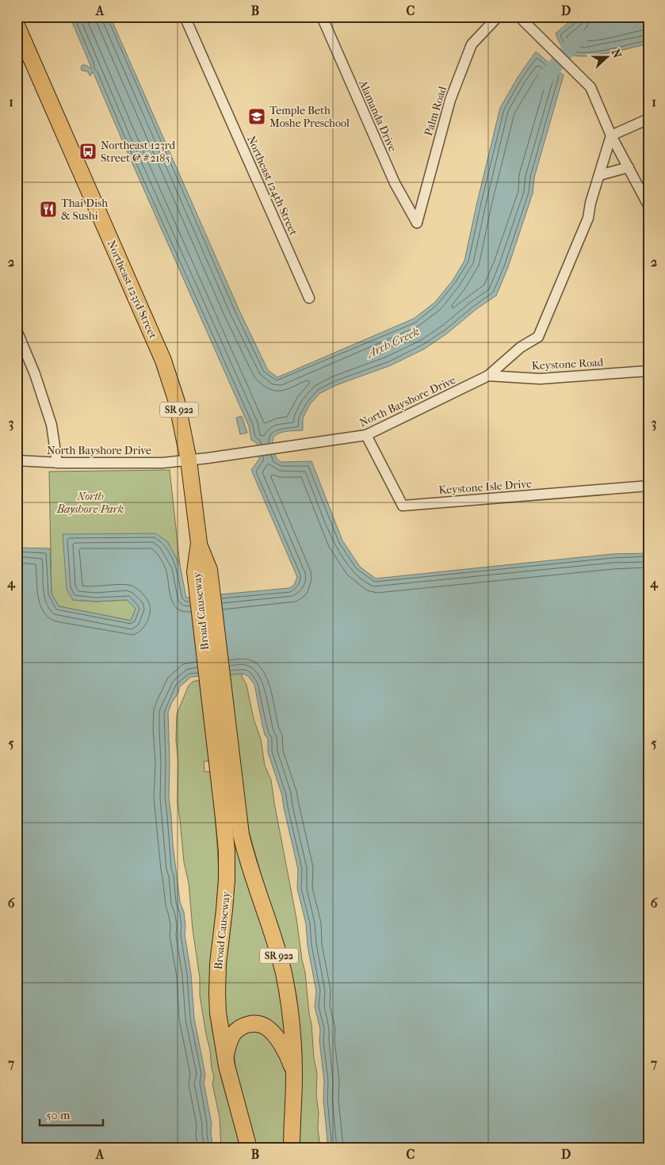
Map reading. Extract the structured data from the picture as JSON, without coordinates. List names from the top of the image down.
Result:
{
  "streets": {
    "main road": ["Northeast 123rd Street", "SR 922", "Broad Causeway"],
    "street": [
      "Palm Road",
      "Alamanda Drive",
      "Northeast 124th Street",
      "Keystone Road",
      "North Bayshore Drive",
      "Keystone Isle Drive"
    ]
  },
  "crossings": [
    ["Palm Road", "Alamanda Drive"],
    ["Northeast 123rd Street", "North Bayshore Drive"],
    ["Northeast 123rd Street", "Broad Causeway"],
    ["Keystone Road", "North Bayshore Drive"],
    ["North Bayshore Drive", "Keystone Isle Drive"]
  ],
  "water": ["Arch Creek"],
  "parks": ["North Bayshore Park"],
  "places": {
    "school or university": ["Temple Beth Moshe Preschool"],
    "bus stop": ["Northeast 123rd Street @ #2185"],
    "restaurant": ["Thai Dish & Sushi"]
  },
  "scale_bar": "50 m",
  "north": "right",
  "grid": {
    "columns": [
      "A",
      "B",
      "C",
      "D"
    ],
    "rows": [
      "1",
      "2",
      "3",
      "4",
      "5",
      "6",
      "7"
    ]
  }
}
